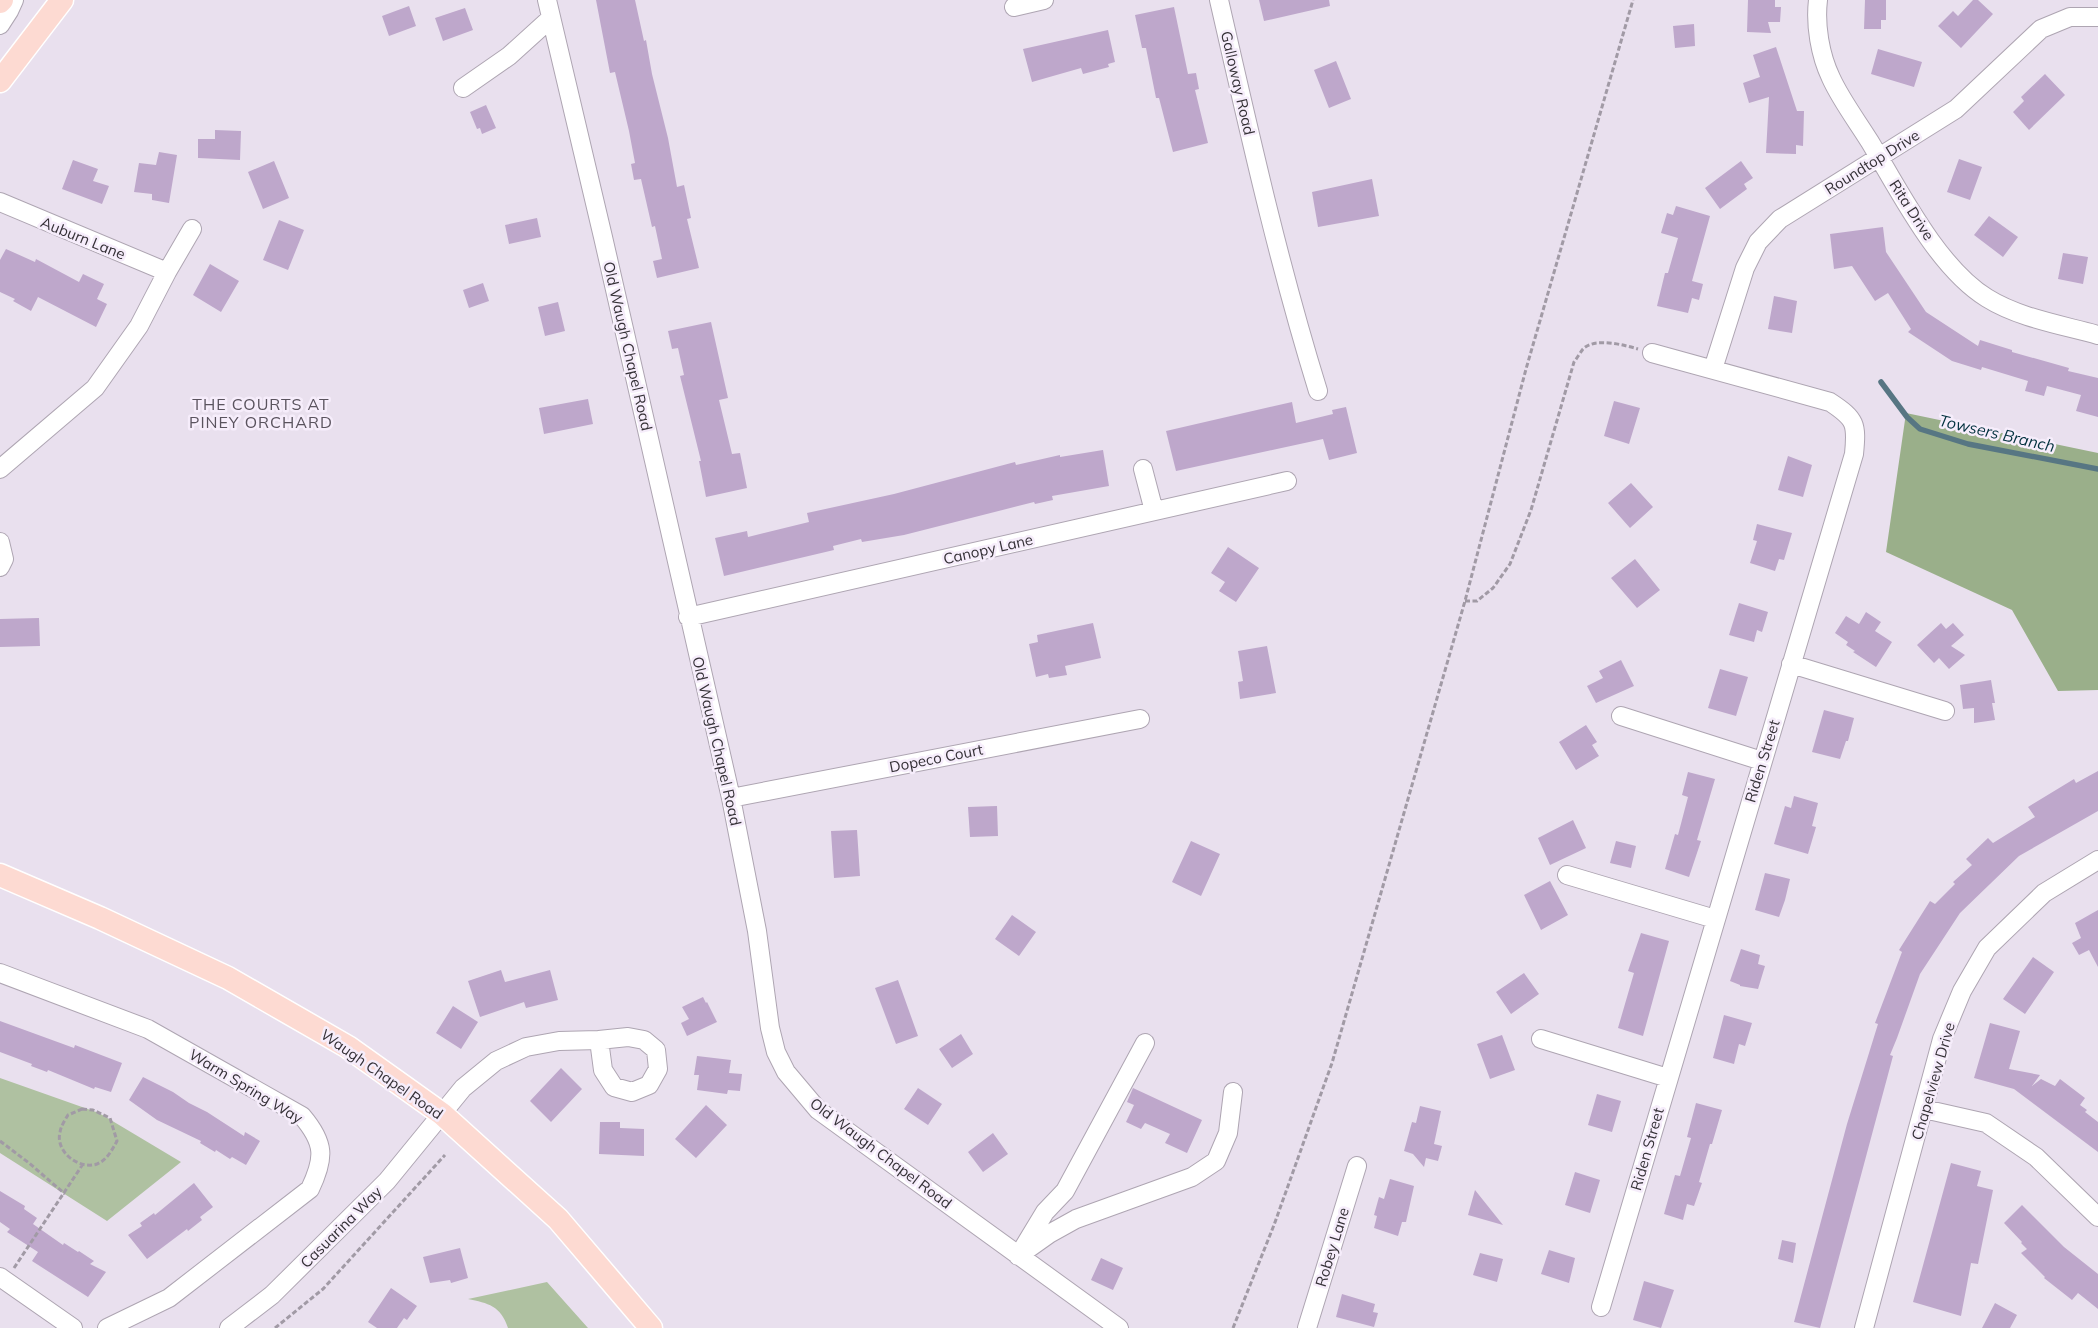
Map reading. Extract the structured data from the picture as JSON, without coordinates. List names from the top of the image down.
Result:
{
  "streets": {
    "main road": ["Waugh Chapel Road"],
    "street": [
      "Galloway Road",
      "Roundtop Drive",
      "Rita Drive",
      "Auburn Lane",
      "Old Waugh Chapel Road",
      "Canopy Lane",
      "Dopeco Court",
      "Riden Street",
      "Chapelview Drive",
      "Warm Spring Way",
      "Casuarina Way",
      "Robey Lane"
    ]
  },
  "crossings": [
    ["Roundtop Drive", "Rita Drive"],
    ["Roundtop Drive", "Riden Street"],
    ["Old Waugh Chapel Road", "Canopy Lane"],
    ["Old Waugh Chapel Road", "Dopeco Court"],
    ["Waugh Chapel Road", "Casuarina Way"]
  ],
  "districts": ["THE COURTS AT PINEY ORCHARD"],
  "water": ["Towsers Branch"]
}
